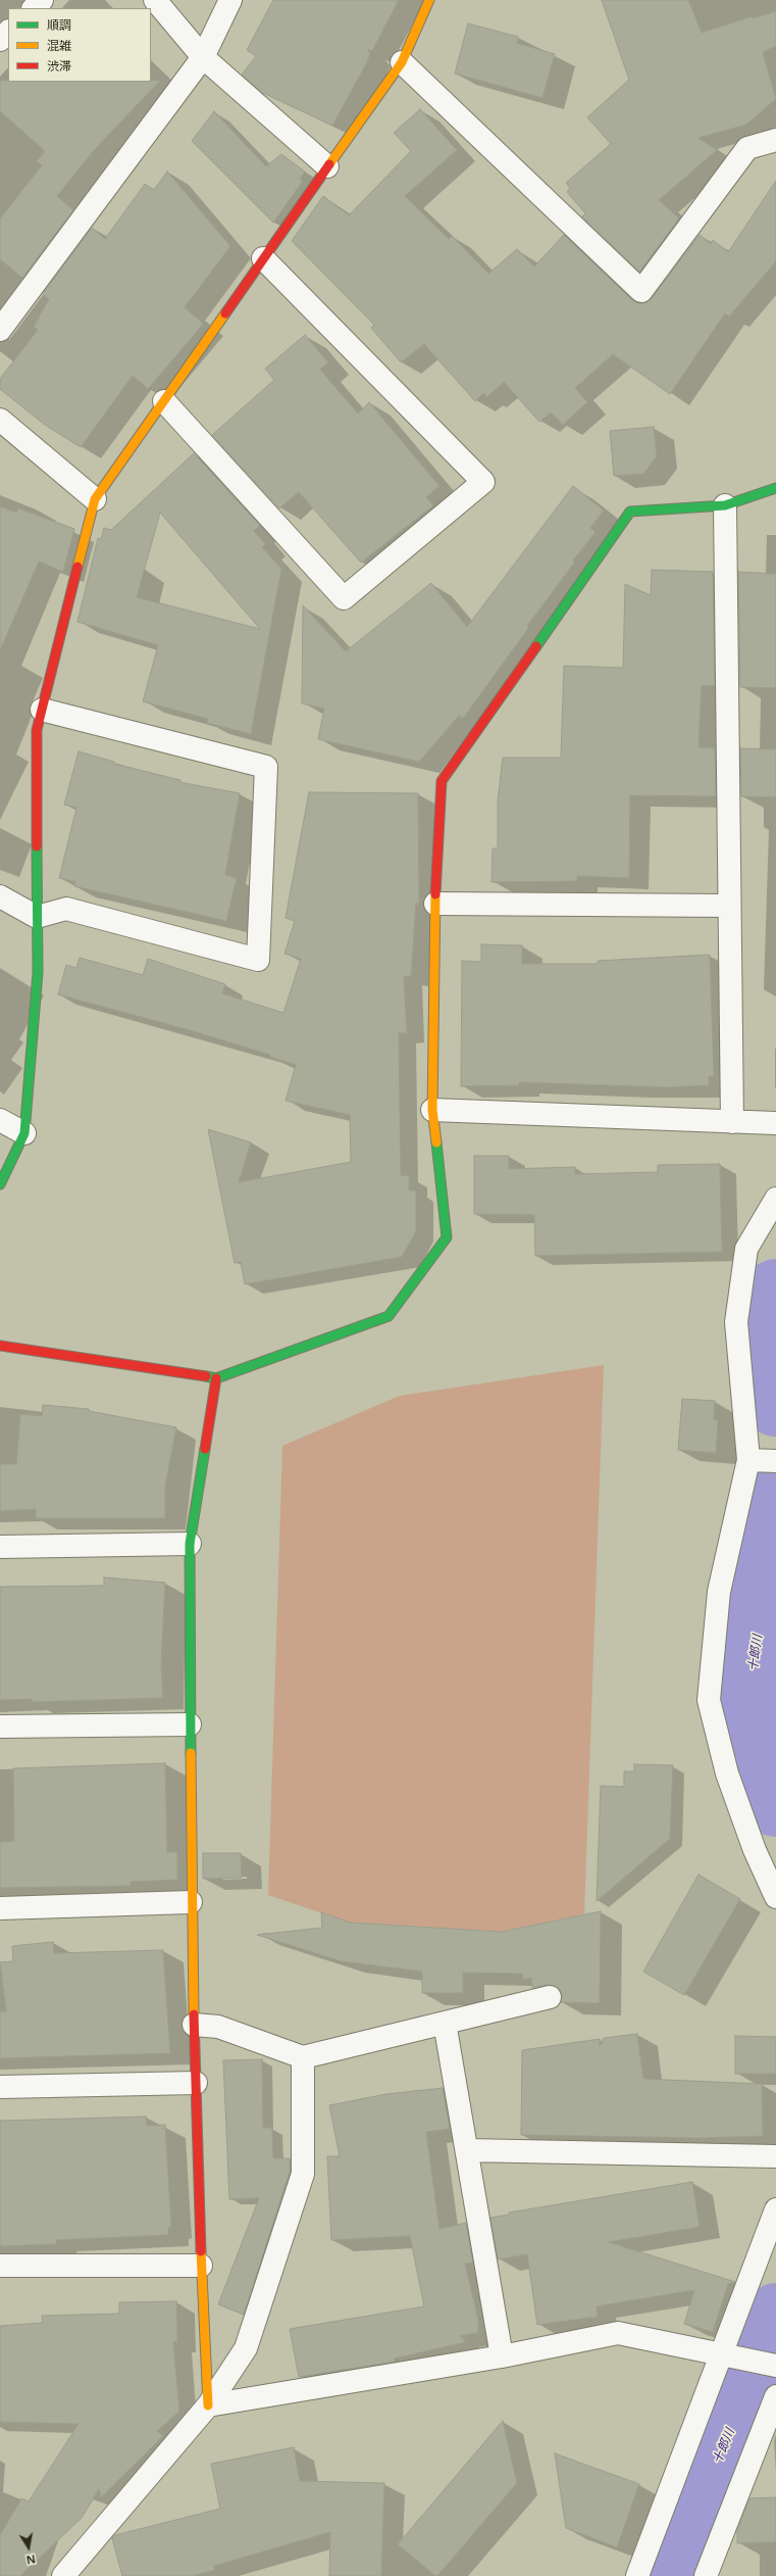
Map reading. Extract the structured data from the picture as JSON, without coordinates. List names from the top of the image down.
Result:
{
  "water": ["十郎川"],
  "legend": ["順調", "混雑", "渋滞"],
  "north": "bottom"
}
